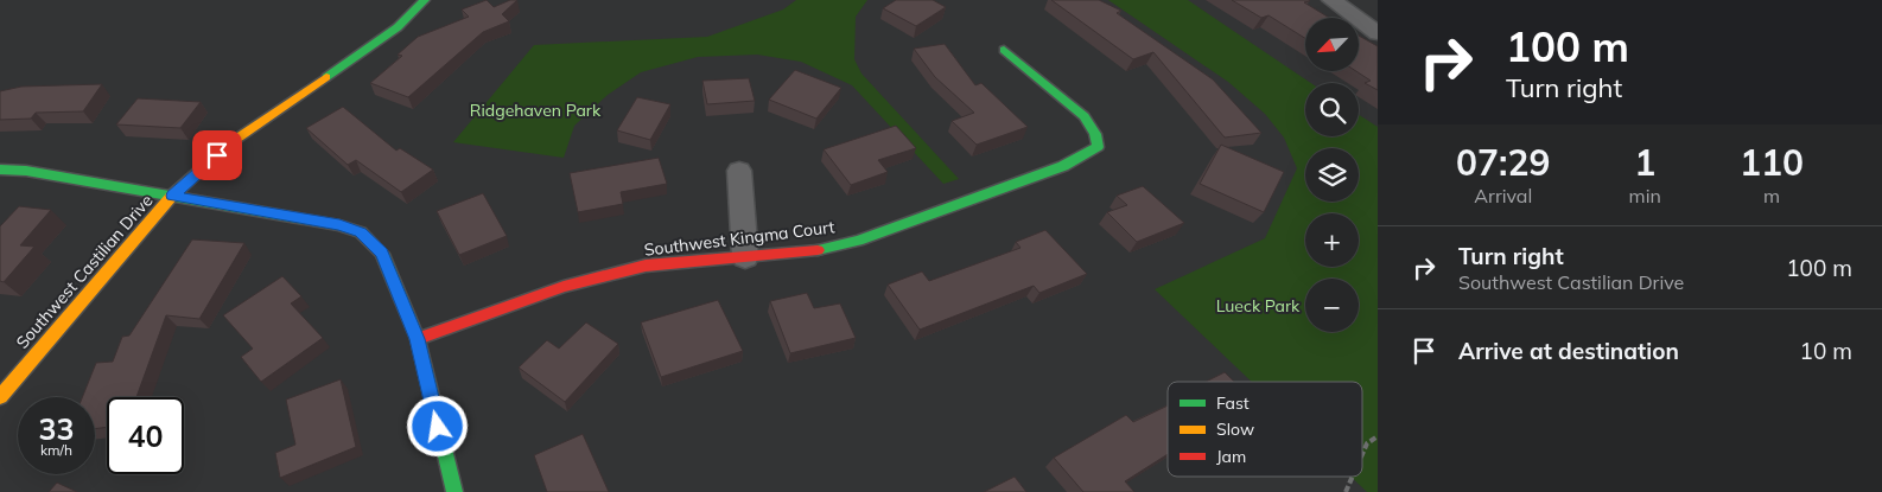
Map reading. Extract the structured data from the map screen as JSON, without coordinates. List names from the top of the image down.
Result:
{
  "streets": {
    "street": ["Southwest Kingma Court", "Southwest Castilian Drive"]
  },
  "parks": ["Ridgehaven Park", "Lueck Park"],
  "legend": ["Fast", "Slow", "Jam"],
  "north": "bottom left",
  "page": {
    "turn": ["100 m", "Turn right"],
    "map_buttons": ["+", "−"],
    "eta": [
      "07:29",
      "Arrival",
      "1",
      "min",
      "110",
      "m"
    ],
    "list": [
      {
        "name": "Turn right",
        "note": "Southwest Castilian Drive",
        "value": "100 m"
      },
      {
        "name": "Arrive at destination",
        "value": "10 m"
      }
    ],
    "speed": "33 km/h",
    "limit": "40"
  }
}
